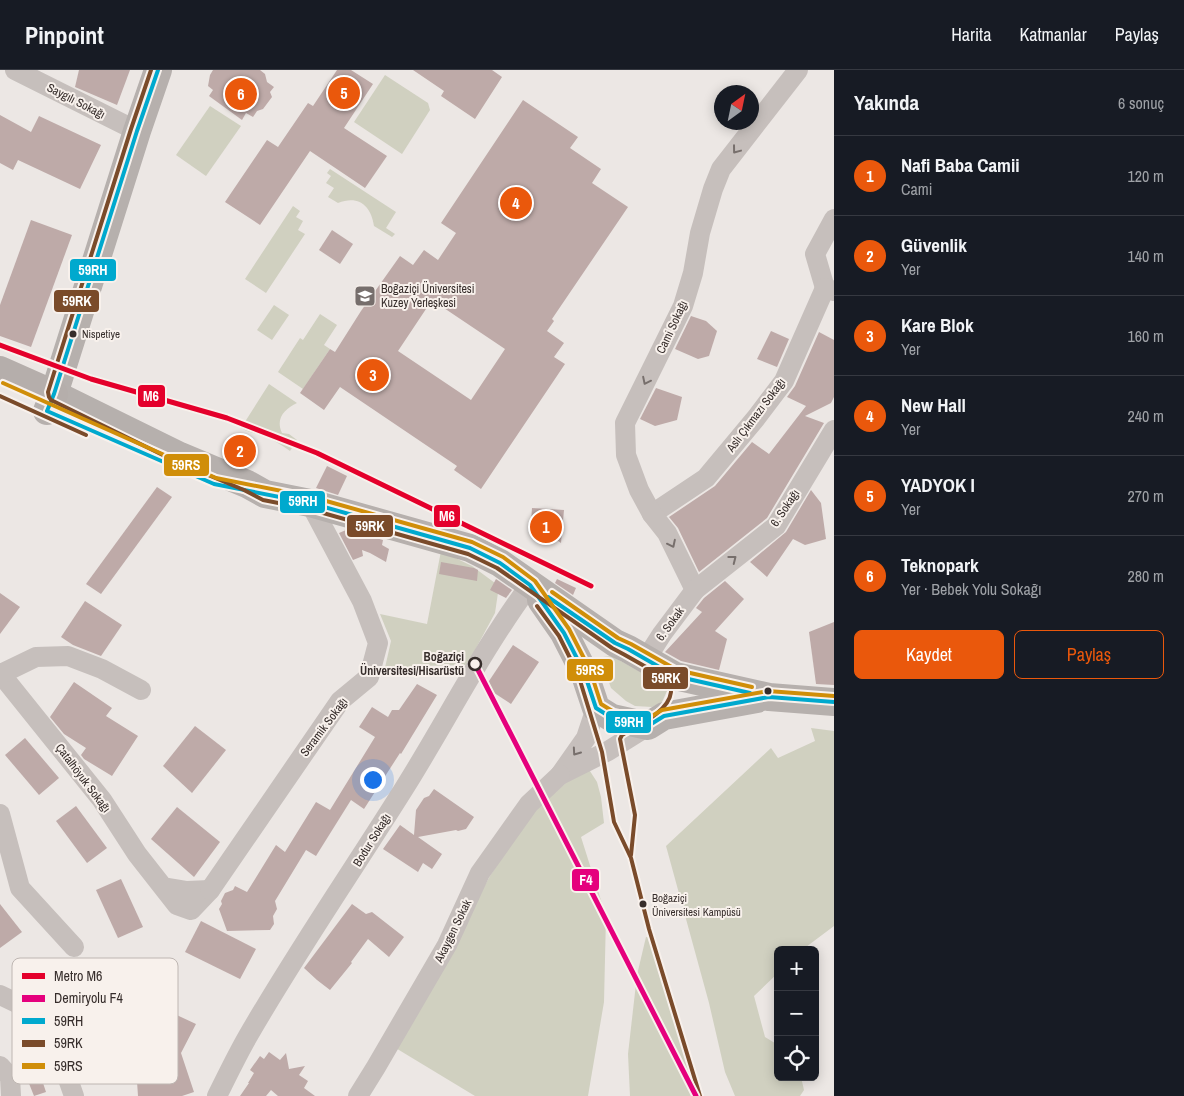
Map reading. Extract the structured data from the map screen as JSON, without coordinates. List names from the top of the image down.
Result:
{
  "streets": {
    "street": [
      "Saygılı Sokağı",
      "Cami Sokağı",
      "Aslı Çıkmazı Sokağı",
      "6. Sokağı",
      "6. Sokak",
      "Seramik Sokağı",
      "Çatalhöyuk Sokağı",
      "Bodur Sokağı",
      "Akaygen Sokak"
    ]
  },
  "crossings": [
    ["Cami Sokağı", "Aslı Çıkmazı Sokağı"],
    ["Cami Sokağı", "6. Sokağı"],
    ["Cami Sokağı", "6. Sokak"],
    ["6. Sokağı", "6. Sokak"],
    ["Seramik Sokağı", "Çatalhöyuk Sokağı"]
  ],
  "one_way": ["Cami Sokağı", "6. Sokağı"],
  "places": {
    "school or university": ["Boğaziçi Üniversitesi Kuzey Yerleşkesi"],
    "other": ["Nispetiye", "Boğaziçi Üniversitesi/Hisarüstü", "Boğaziçi Üniversitesi Kampüsü"]
  },
  "lines": [
    "transit line 59RH",
    "transit line 59RK",
    "metro line M6",
    "transit line 59RS",
    "rail line F4"
  ],
  "legend": [
    "Metro M6",
    "Demiryolu F4",
    "59RH",
    "59RK",
    "59RS"
  ],
  "north": "top right",
  "page": {
    "header": "Pinpoint",
    "nav": ["Harita", "Katmanlar", "Paylaş"],
    "heading": ["Yakında", "6 sonuç"],
    "pins": [
      "5",
      "6",
      "4",
      "3",
      "2",
      "1"
    ],
    "list": [
      {
        "mark": "1",
        "name": "Nafi Baba Camii",
        "note": "Cami",
        "value": "120 m"
      },
      {
        "mark": "2",
        "name": "Güvenlik",
        "note": "Yer",
        "value": "140 m"
      },
      {
        "mark": "3",
        "name": "Kare Blok",
        "note": "Yer",
        "value": "160 m"
      },
      {
        "mark": "4",
        "name": "New Hall",
        "note": "Yer",
        "value": "240 m"
      },
      {
        "mark": "5",
        "name": "YADYOK I",
        "note": "Yer",
        "value": "270 m"
      },
      {
        "mark": "6",
        "name": "Teknopark",
        "note": "Yer · Bebek Yolu Sokağı",
        "value": "280 m"
      }
    ],
    "buttons": ["Kaydet", "Paylaş"],
    "map_buttons": ["+", "−"]
  }
}
